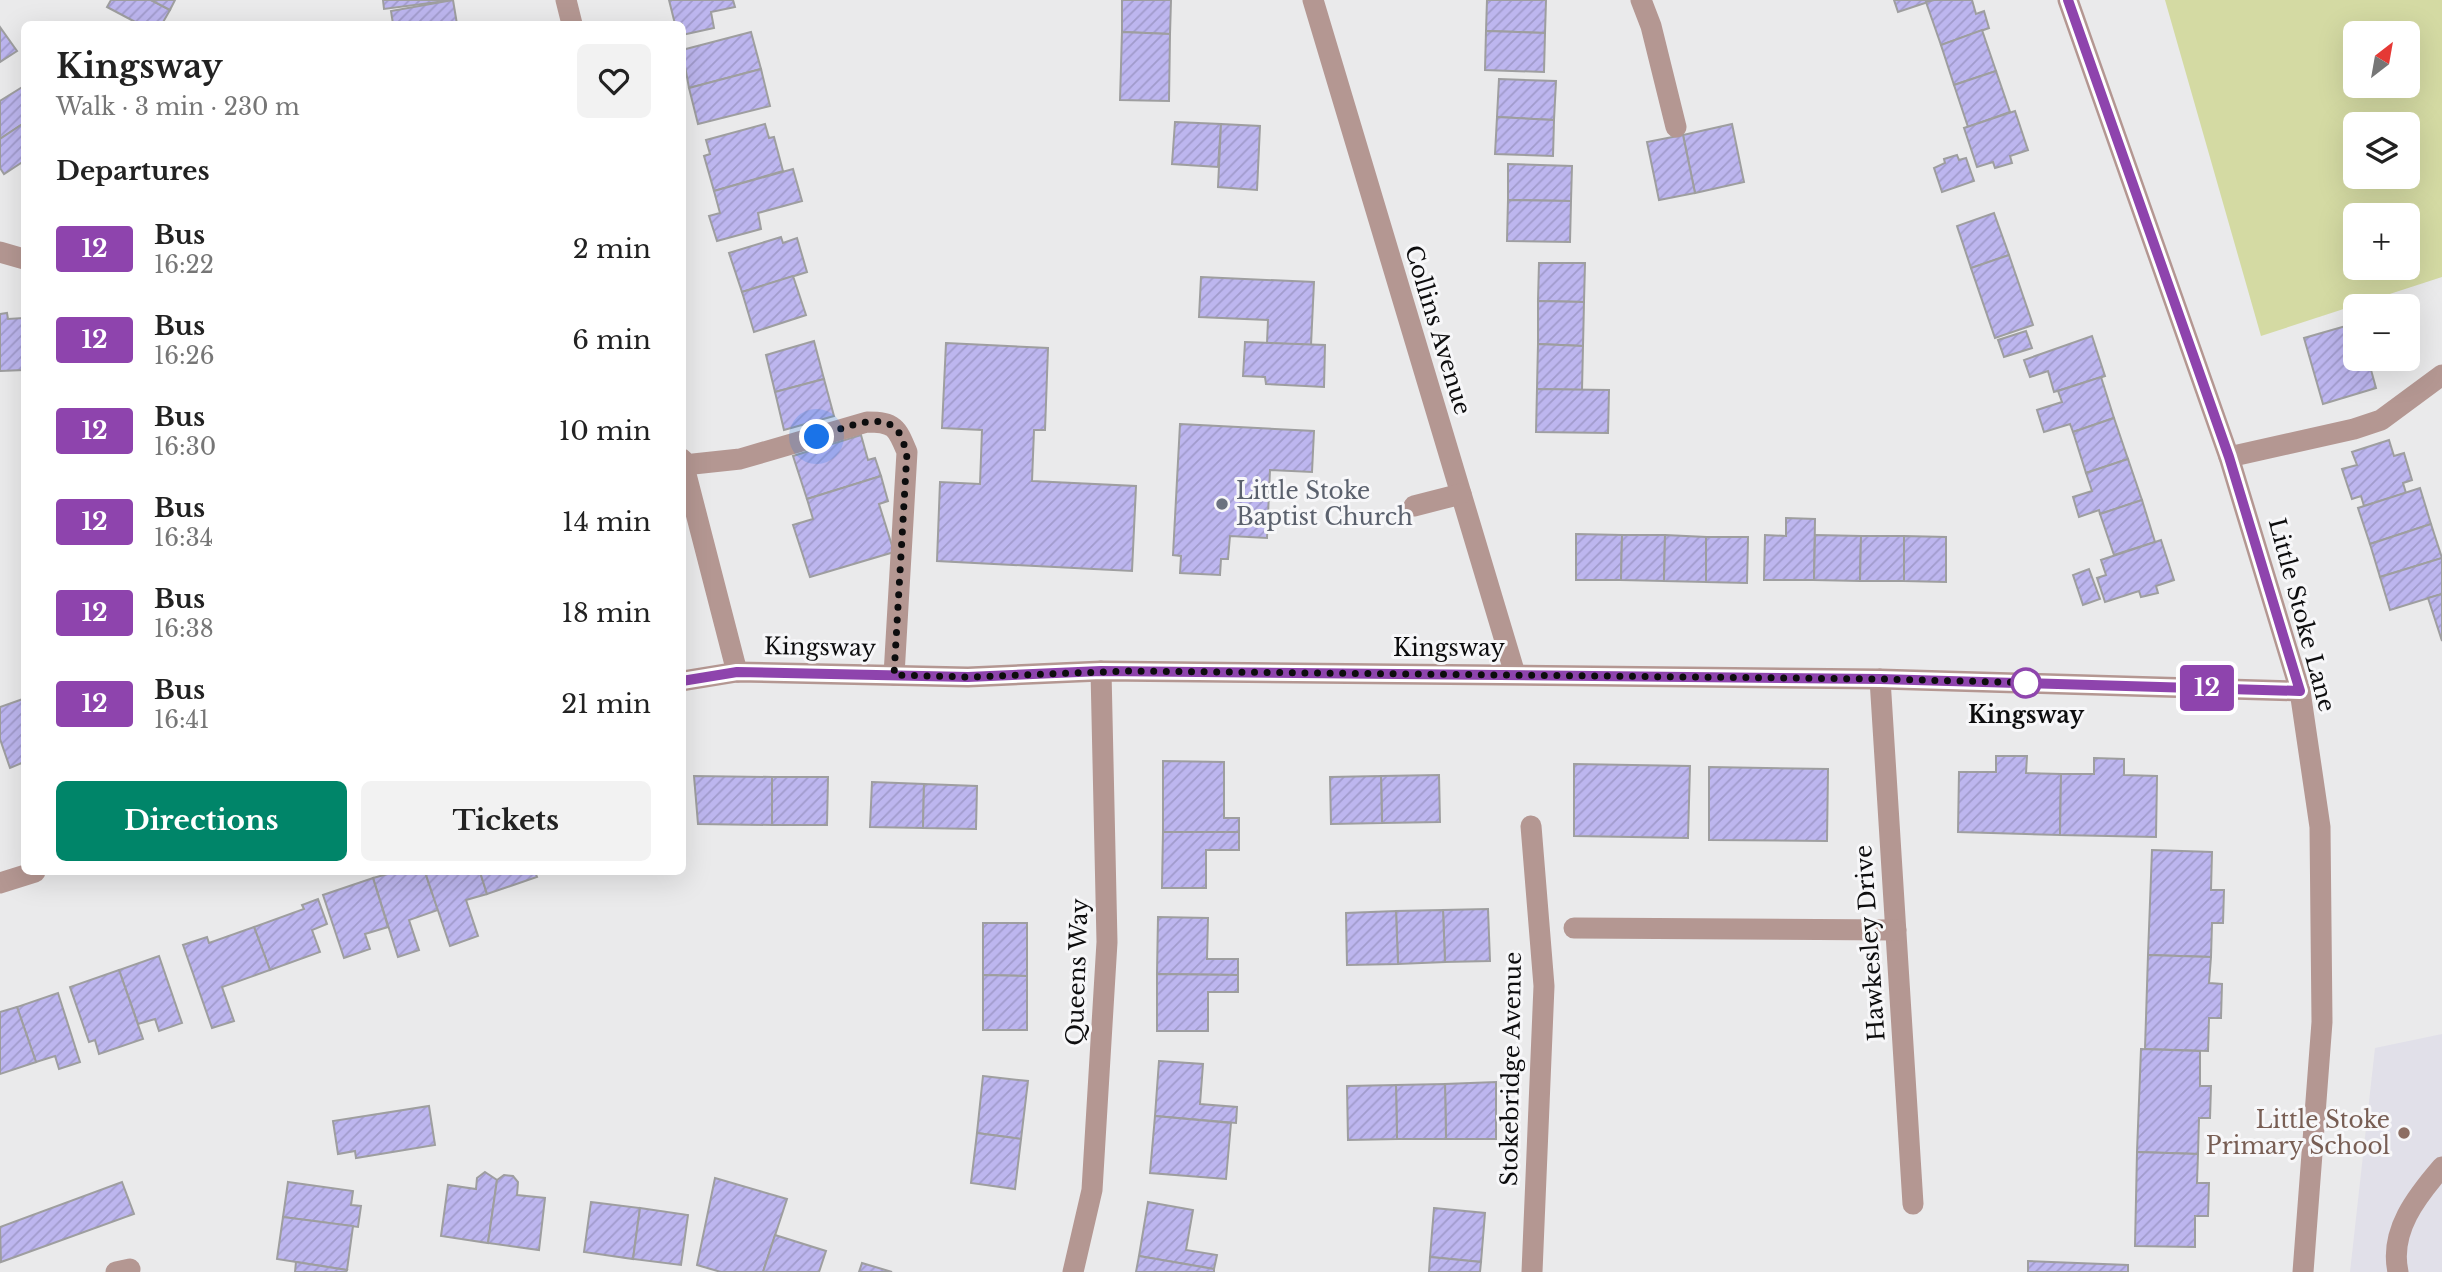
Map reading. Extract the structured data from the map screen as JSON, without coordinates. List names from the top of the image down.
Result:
{
  "streets": {
    "street": [
      "Collins Avenue",
      "Little Stoke Lane",
      "Kingsway",
      "Hawkesley Drive",
      "Queens Way",
      "Stokebridge Avenue"
    ]
  },
  "crossings": [
    ["Collins Avenue", "Kingsway"],
    ["Little Stoke Lane", "Kingsway"],
    ["Kingsway", "Hawkesley Drive"],
    ["Kingsway", "Queens Way"]
  ],
  "places": ["Little Stoke Baptist Church", "Kingsway", "Little Stoke Primary School"],
  "lines": ["bus line 12"],
  "north": "top right",
  "page": {
    "on_map": "12",
    "map_buttons": ["+", "−"],
    "heading": [
      ["Kingsway", "Walk · 3 min · 230 m"],
      "Departures"
    ],
    "list": [
      {
        "mark": "12",
        "name": "Bus",
        "note": "16:22",
        "value": "2 min"
      },
      {
        "mark": "12",
        "name": "Bus",
        "note": "16:26",
        "value": "6 min"
      },
      {
        "mark": "12",
        "name": "Bus",
        "note": "16:30",
        "value": "10 min"
      },
      {
        "mark": "12",
        "name": "Bus",
        "note": "16:34",
        "value": "14 min"
      },
      {
        "mark": "12",
        "name": "Bus",
        "note": "16:38",
        "value": "18 min"
      },
      {
        "mark": "12",
        "name": "Bus",
        "note": "16:41",
        "value": "21 min"
      }
    ],
    "buttons": ["Directions", "Tickets"]
  }
}
